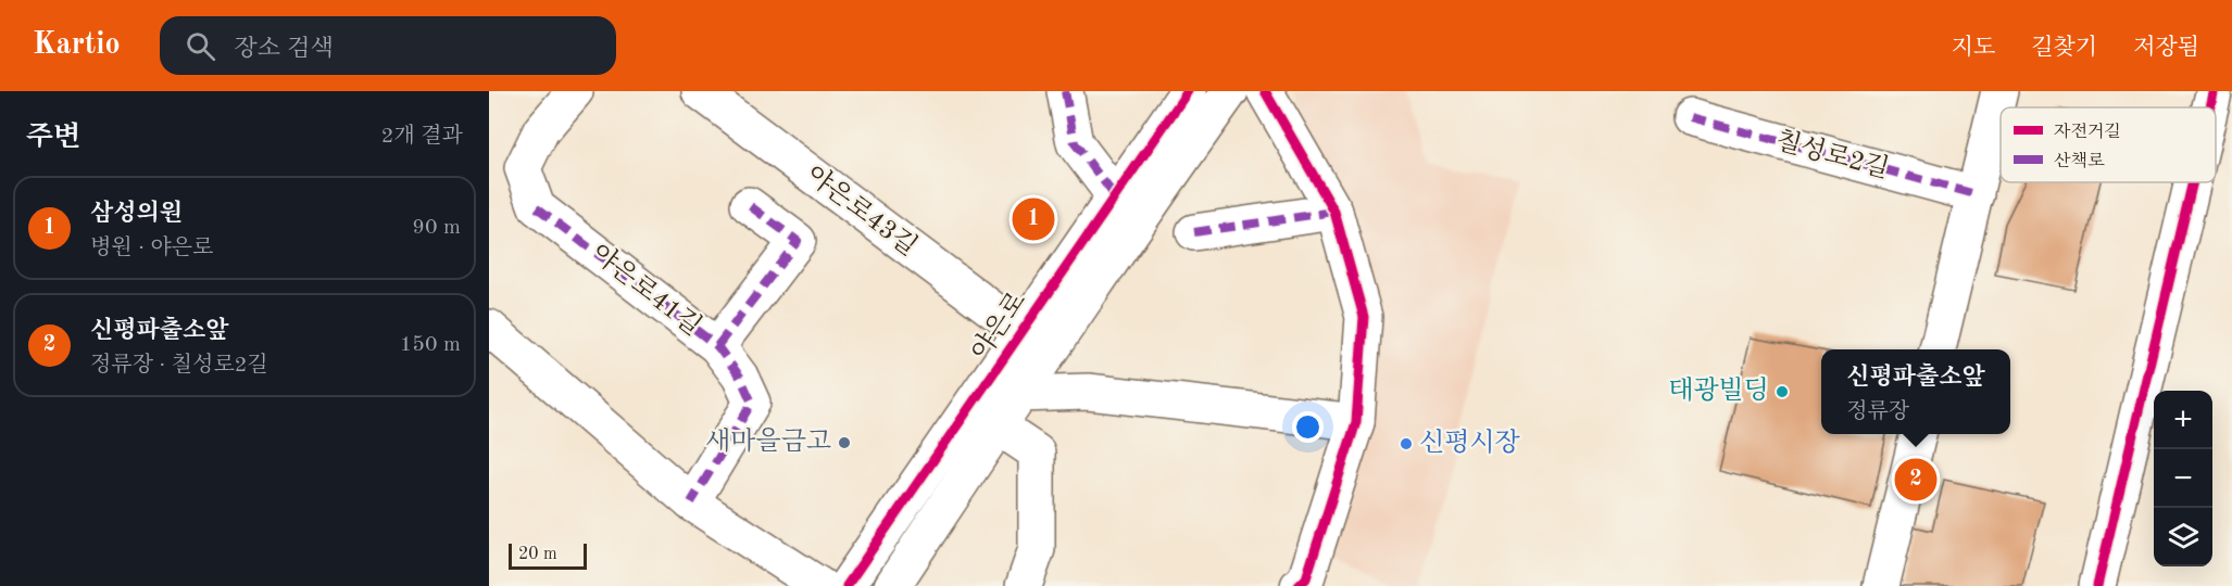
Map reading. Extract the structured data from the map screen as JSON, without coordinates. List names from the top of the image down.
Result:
{
  "streets": {
    "street": [
      "칠성로2길",
      "야은로43길",
      "야은로41길",
      "야은로"
    ]
  },
  "crossings": [
    ["야은로43길", "야은로"]
  ],
  "places": ["태광빌딩", "새마을금고", "신평시장"],
  "legend": ["자전거길", "산책로"],
  "scale_bar": "20 m",
  "page": {
    "header": "Kartio",
    "search": "장소 검색",
    "nav": ["지도", "길찾기", "저장됨"],
    "heading": ["주변", "2개 결과"],
    "list": [
      {
        "mark": "1",
        "name": "삼성의원",
        "note": "병원 · 야은로",
        "value": "90 m"
      },
      {
        "mark": "2",
        "name": "신평파출소앞",
        "note": "정류장 · 칠성로2길",
        "value": "150 m"
      }
    ],
    "pins": ["1", "2"],
    "popup": ["신평파출소앞", "정류장"],
    "map_buttons": ["+", "−"],
    "scale": "20 m"
  }
}
